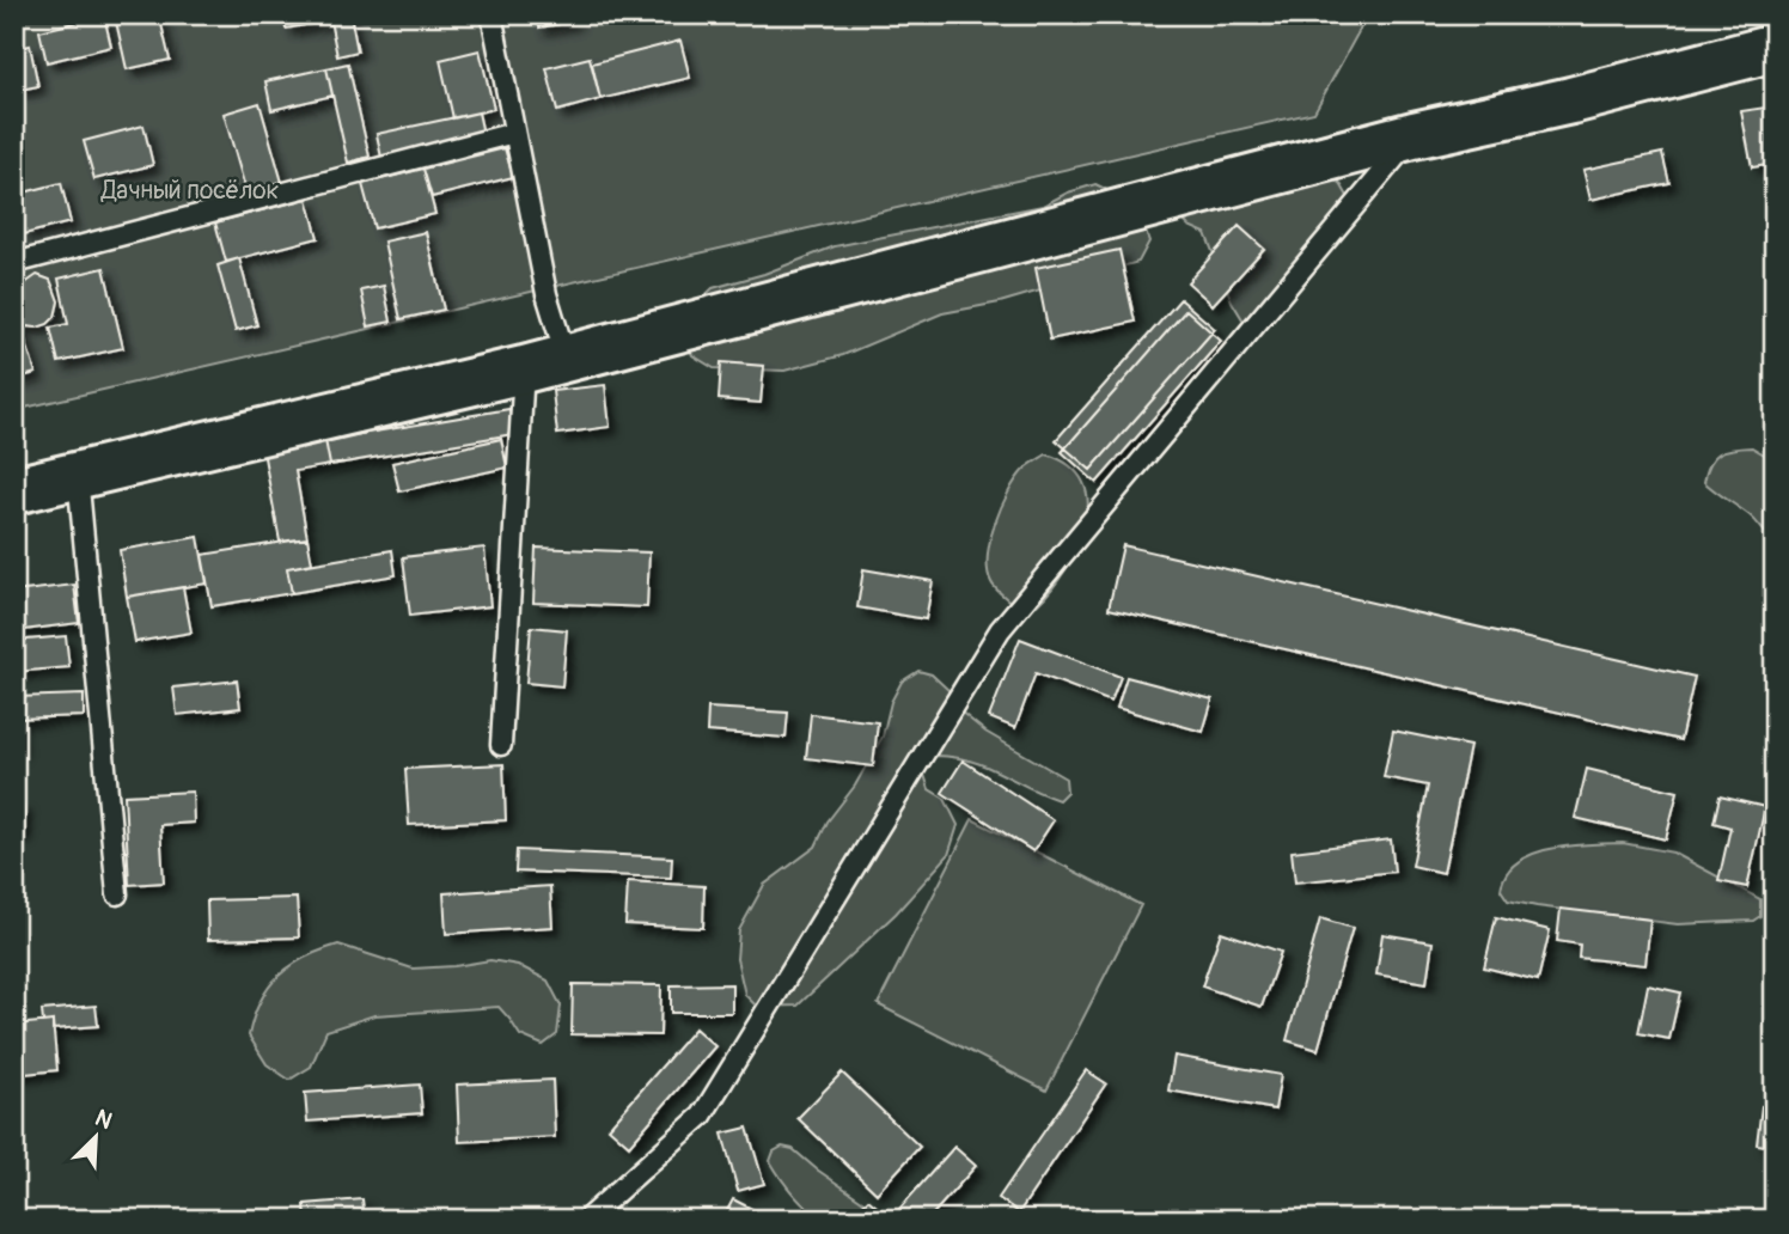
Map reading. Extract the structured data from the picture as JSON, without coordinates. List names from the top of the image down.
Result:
{
  "parks": ["Дачный посёлок"],
  "north": "top right"
}
